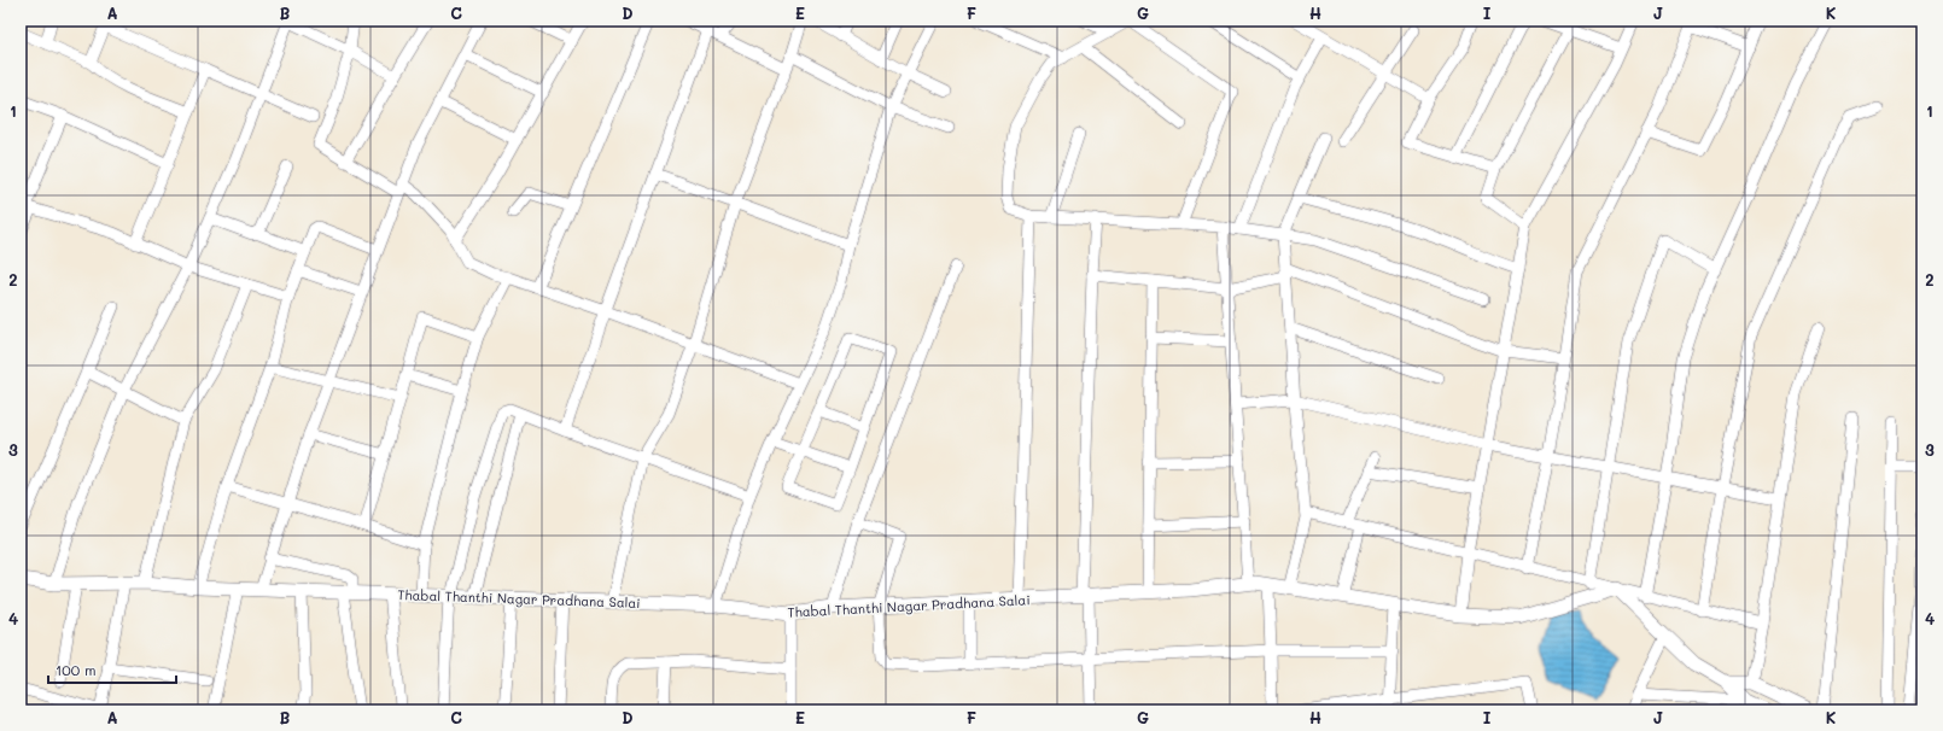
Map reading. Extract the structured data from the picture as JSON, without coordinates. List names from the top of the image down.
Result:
{
  "streets": {
    "main road": ["Thabal Thanthi Nagar Pradhana Salai"]
  },
  "scale_bar": "100 m",
  "grid": {
    "columns": [
      "A",
      "B",
      "C",
      "D",
      "E",
      "F",
      "G",
      "H",
      "I",
      "J",
      "K"
    ],
    "rows": [
      "1",
      "2",
      "3",
      "4"
    ]
  }
}
